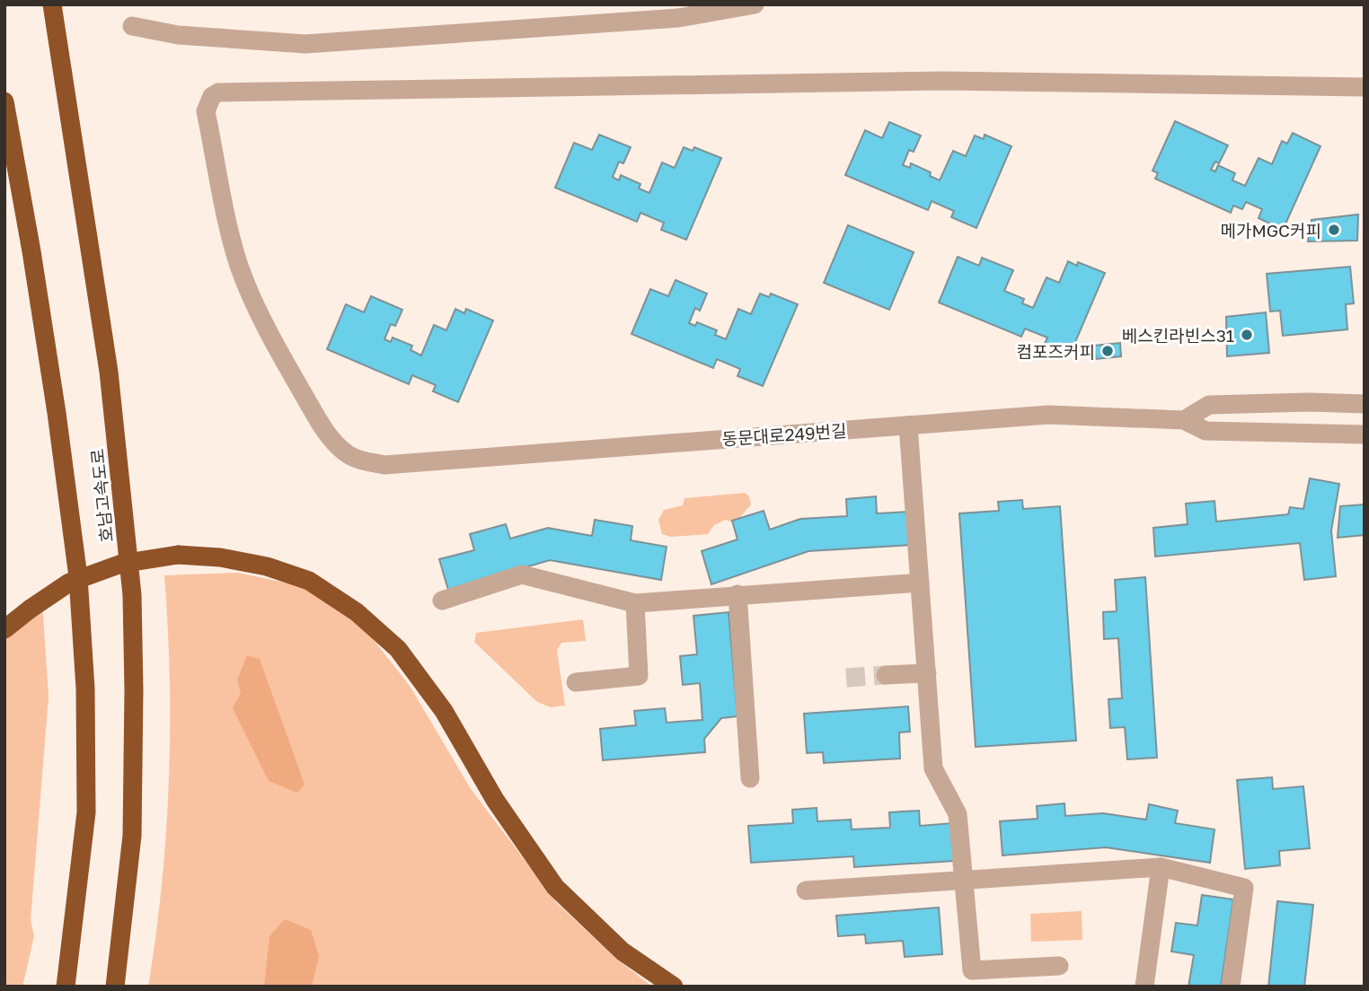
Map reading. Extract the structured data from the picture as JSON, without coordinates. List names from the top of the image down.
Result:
{
  "streets": {
    "highway": ["호남고속도로"],
    "street": ["동문대로249번길"]
  },
  "places": ["메가MGC커피", "베스킨라빈스31", "컴포즈커피"]
}
